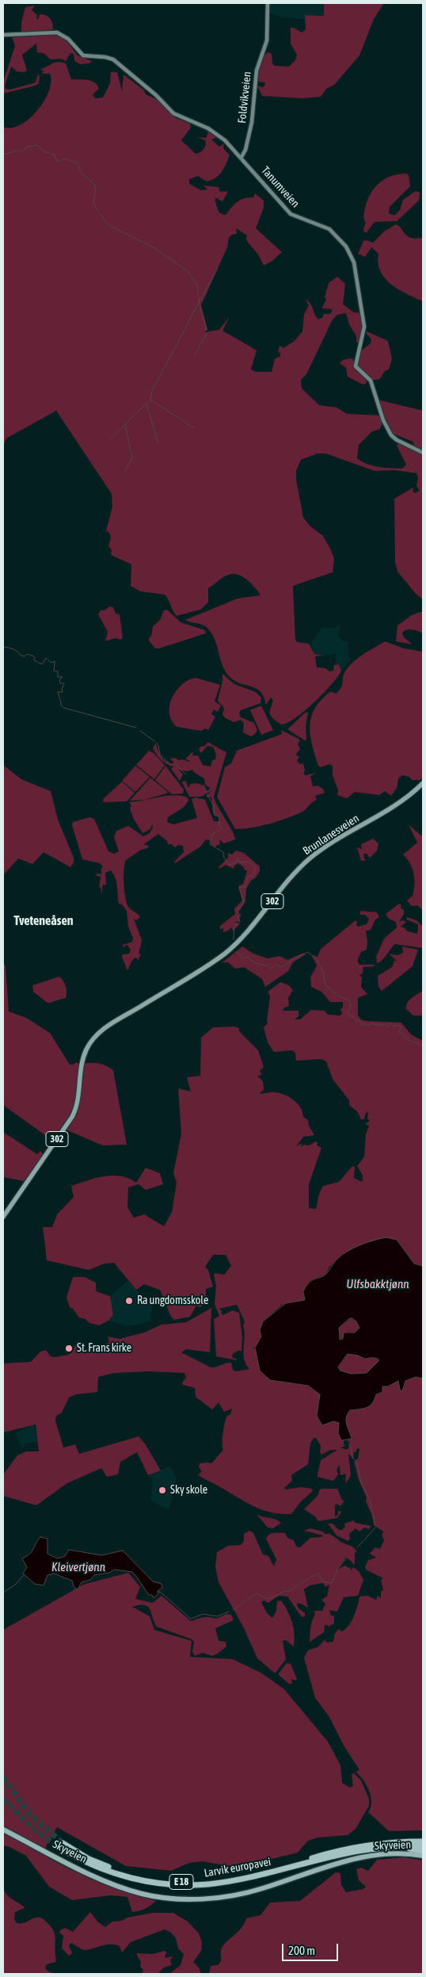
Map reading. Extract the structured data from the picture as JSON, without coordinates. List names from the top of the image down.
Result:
{
  "streets": {
    "highway": ["Skyveien", "Larvik europavei", "E 18"],
    "main road": [
      "Foldvikveien",
      "Tanumveien",
      "Brunlanesveien",
      "302"
    ]
  },
  "crossings": [
    ["Foldvikveien", "Tanumveien"],
    ["Larvik europavei", "E 18"]
  ],
  "districts": ["Tveteneåsen"],
  "water": ["Ulfsbakktjønn", "Kleivertjønn"],
  "places": ["Ra ungdomsskole", "St. Frans kirke", "Sky skole"],
  "scale_bar": "200 m"
}
